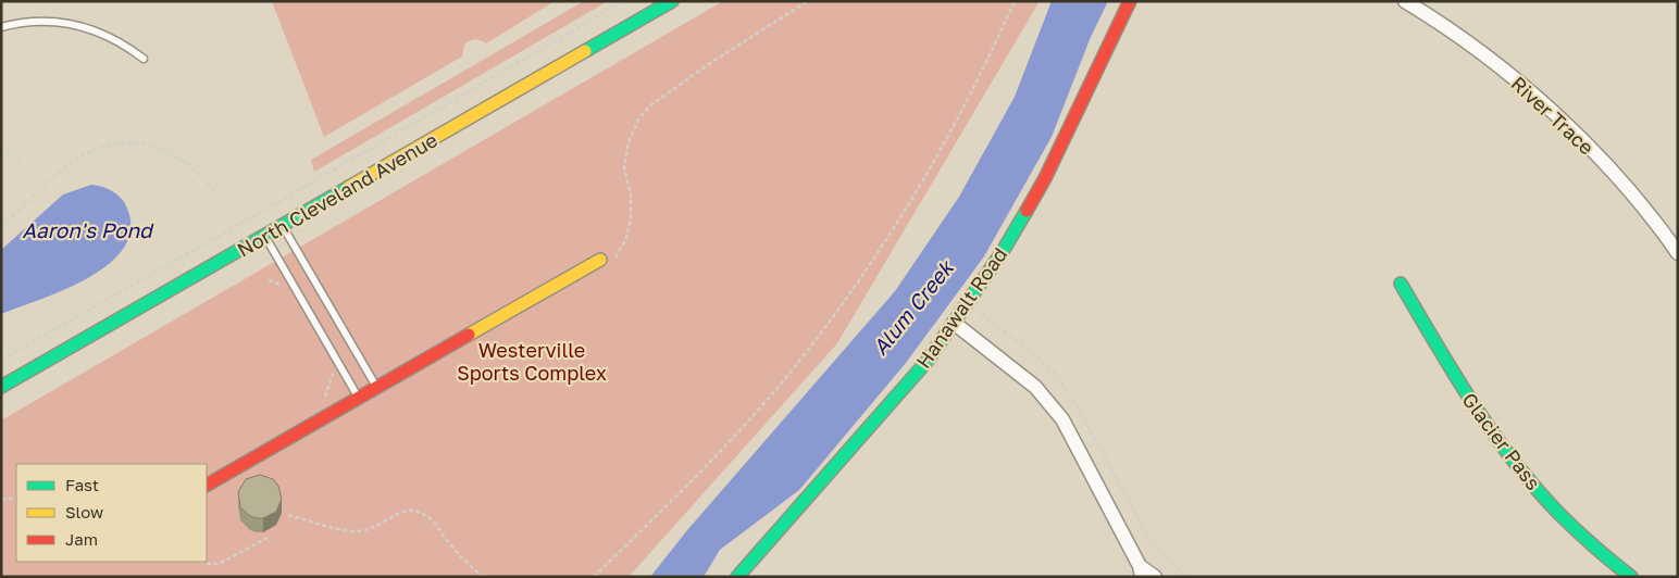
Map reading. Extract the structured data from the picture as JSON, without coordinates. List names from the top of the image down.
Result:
{
  "streets": {
    "street": [
      "River Trace",
      "North Cleveland Avenue",
      "Hanawalt Road",
      "Glacier Pass"
    ]
  },
  "water": ["Aaron's Pond", "Alum Creek"],
  "parks": ["Westerville Sports Complex"],
  "legend": ["Fast", "Slow", "Jam"]
}
